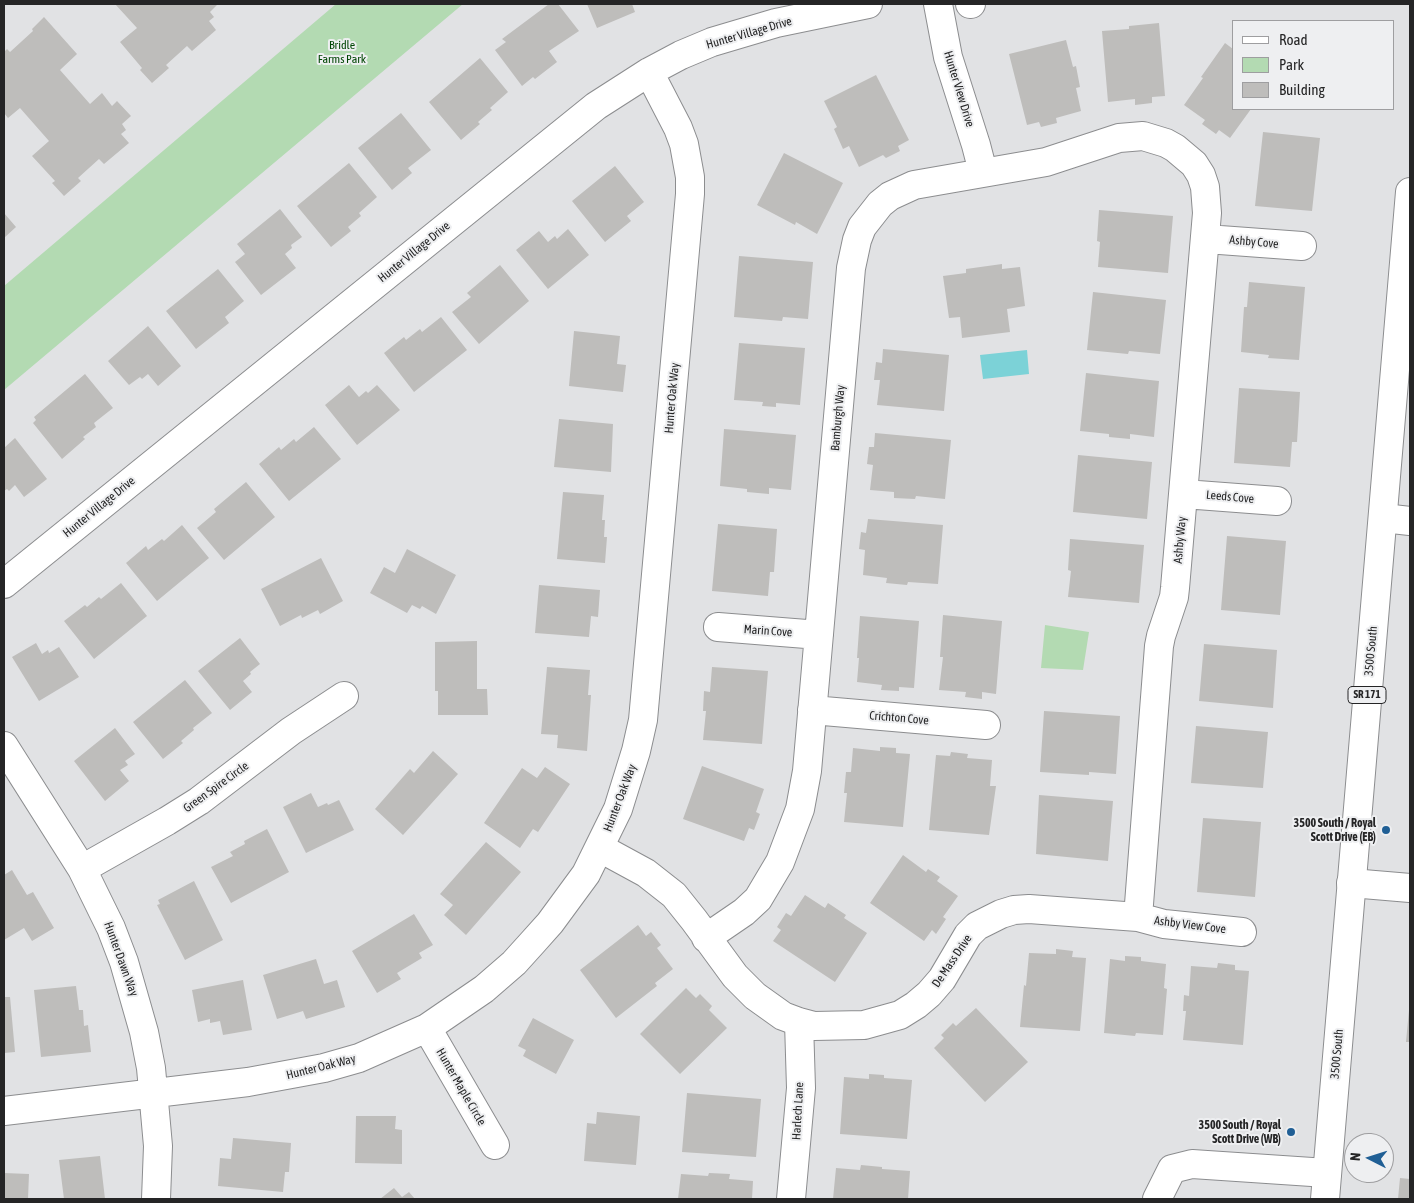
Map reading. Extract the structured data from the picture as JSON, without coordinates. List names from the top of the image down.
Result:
{
  "streets": {
    "street": [
      "Hunter Village Drive",
      "Hunter View Drive",
      "Ashby Cove",
      "Hunter Oak Way",
      "Bamburgh Way",
      "Leeds Cove",
      "Ashby Way",
      "Marin Cove",
      "3500 South",
      "SR 171",
      "Crichton Cove",
      "Green Spire Circle",
      "Ashby View Cove",
      "Hunter Dawn Way",
      "De Mass Drive",
      "Hunter Maple Circle",
      "Harlech Lane"
    ]
  },
  "crossings": [
    ["Hunter Village Drive", "Hunter Oak Way"],
    ["Hunter View Drive", "Bamburgh Way"],
    ["Ashby Cove", "Ashby Way"],
    ["Hunter Oak Way", "Hunter Dawn Way"],
    ["Hunter Oak Way", "De Mass Drive"],
    ["Hunter Oak Way", "Hunter Maple Circle"],
    ["Bamburgh Way", "Ashby Way"],
    ["Bamburgh Way", "Marin Cove"],
    ["Bamburgh Way", "Crichton Cove"],
    ["Bamburgh Way", "De Mass Drive"],
    ["Leeds Cove", "Ashby Way"],
    ["Ashby Way", "Ashby View Cove"],
    ["Ashby Way", "De Mass Drive"],
    ["Green Spire Circle", "Hunter Dawn Way"],
    ["Ashby View Cove", "De Mass Drive"],
    ["De Mass Drive", "Harlech Lane"]
  ],
  "parks": ["Bridle Farms Park"],
  "places": ["3500 South / Royal Scott Drive (EB)", "3500 South / Royal Scott Drive (WB)"],
  "legend": ["Road", "Park", "Building"],
  "north": "left"
}
